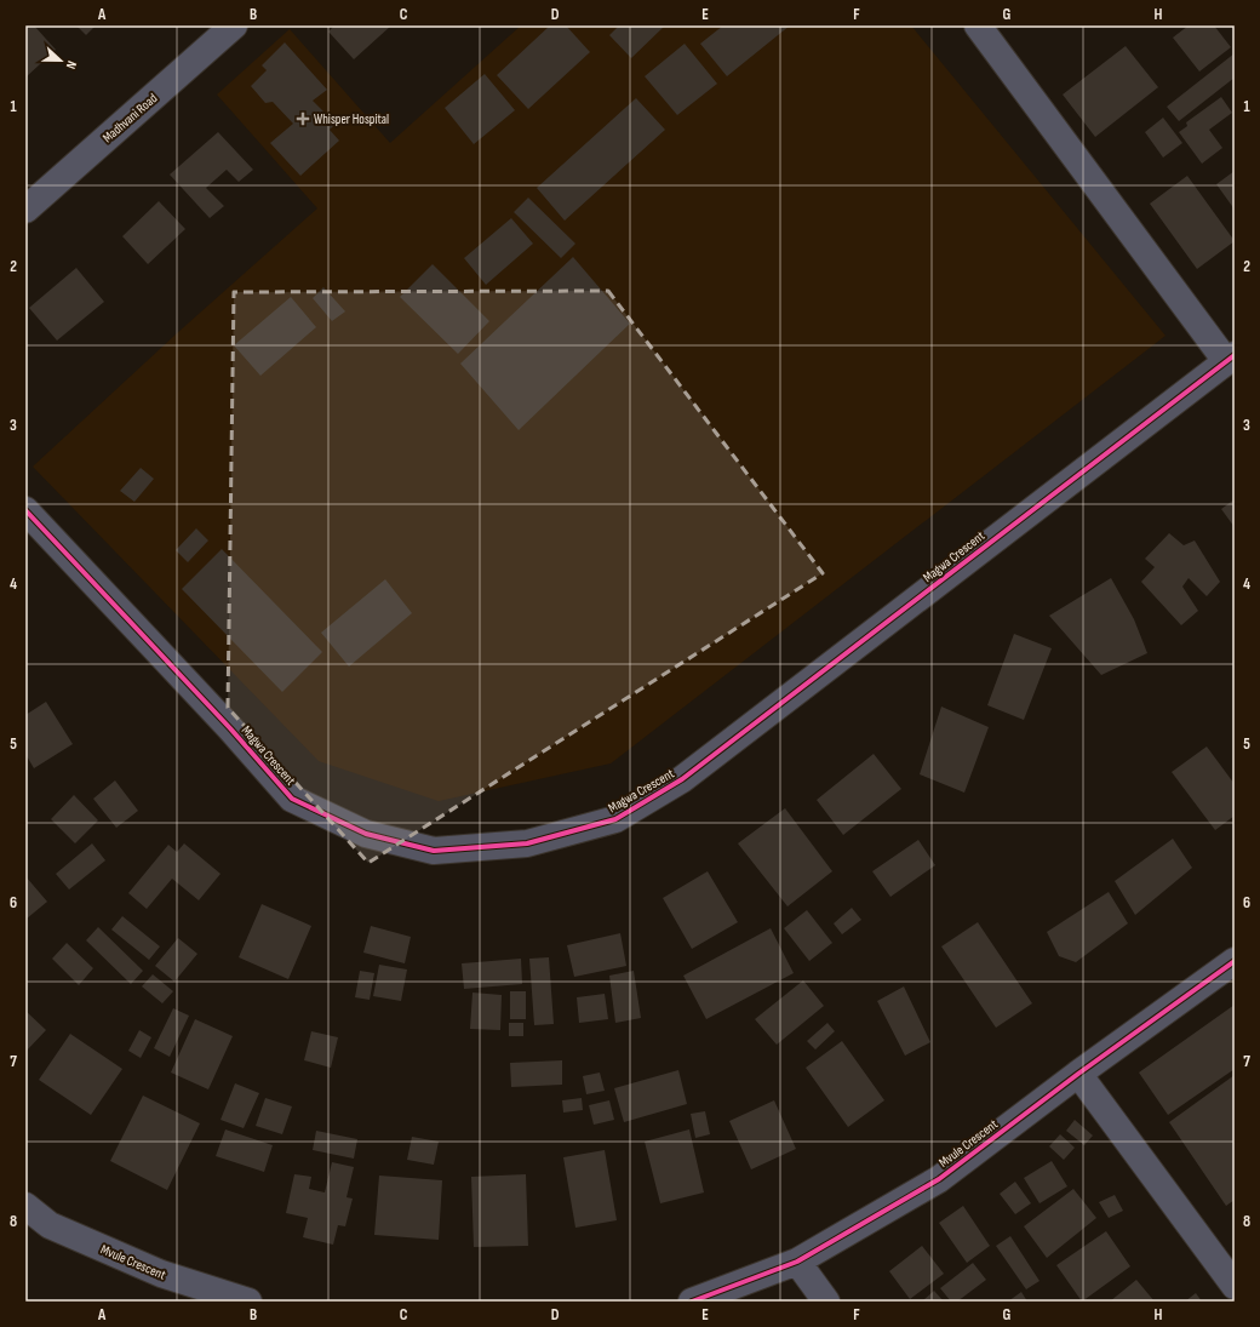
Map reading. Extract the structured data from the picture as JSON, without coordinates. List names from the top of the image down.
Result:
{
  "streets": {
    "street": ["Madhvani Road", "Magwa Crescent", "Mvule Crescent"]
  },
  "places": {
    "health": ["Whisper Hospital"]
  },
  "north": "right",
  "grid": {
    "columns": [
      "A",
      "B",
      "C",
      "D",
      "E",
      "F",
      "G",
      "H"
    ],
    "rows": [
      "1",
      "2",
      "3",
      "4",
      "5",
      "6",
      "7",
      "8"
    ]
  }
}
